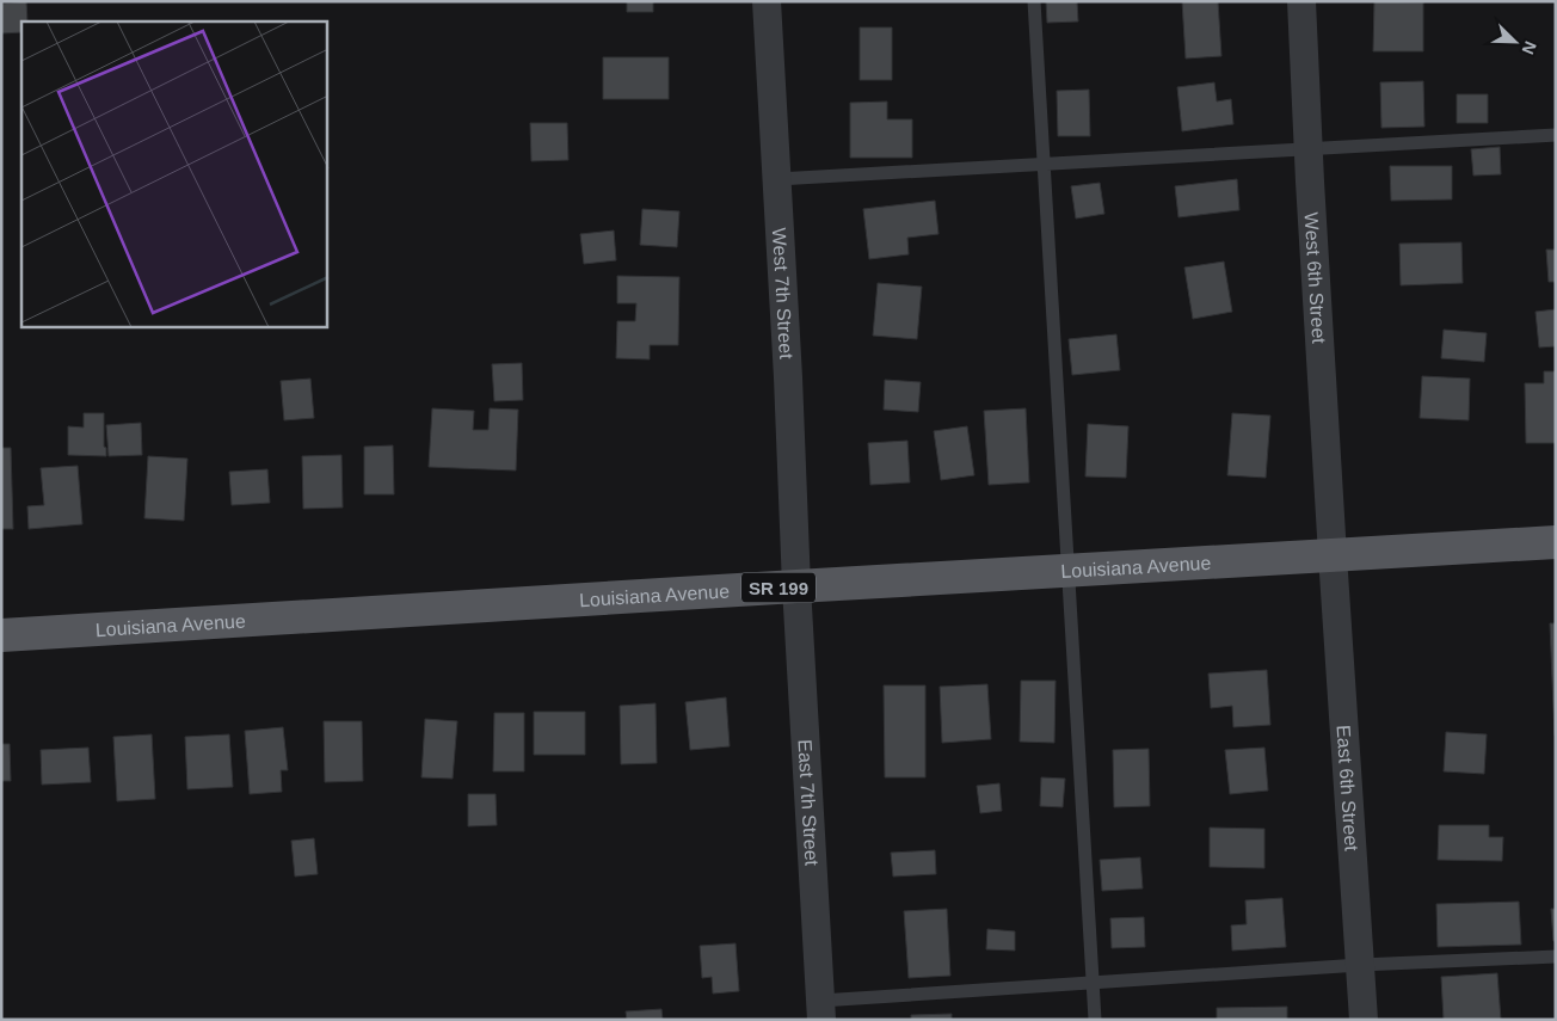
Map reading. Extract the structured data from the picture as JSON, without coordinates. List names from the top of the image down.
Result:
{
  "streets": {
    "main road": ["Louisiana Avenue", "SR 199"],
    "street": [
      "West 6th Street",
      "West 7th Street",
      "East 6th Street",
      "East 7th Street"
    ]
  },
  "crossings": [
    ["West 6th Street", "Louisiana Avenue"],
    ["West 6th Street", "East 6th Street"],
    ["West 7th Street", "Louisiana Avenue"],
    ["West 7th Street", "East 7th Street"],
    ["Louisiana Avenue", "East 6th Street"],
    ["Louisiana Avenue", "East 7th Street"]
  ],
  "north": "bottom right"
}
